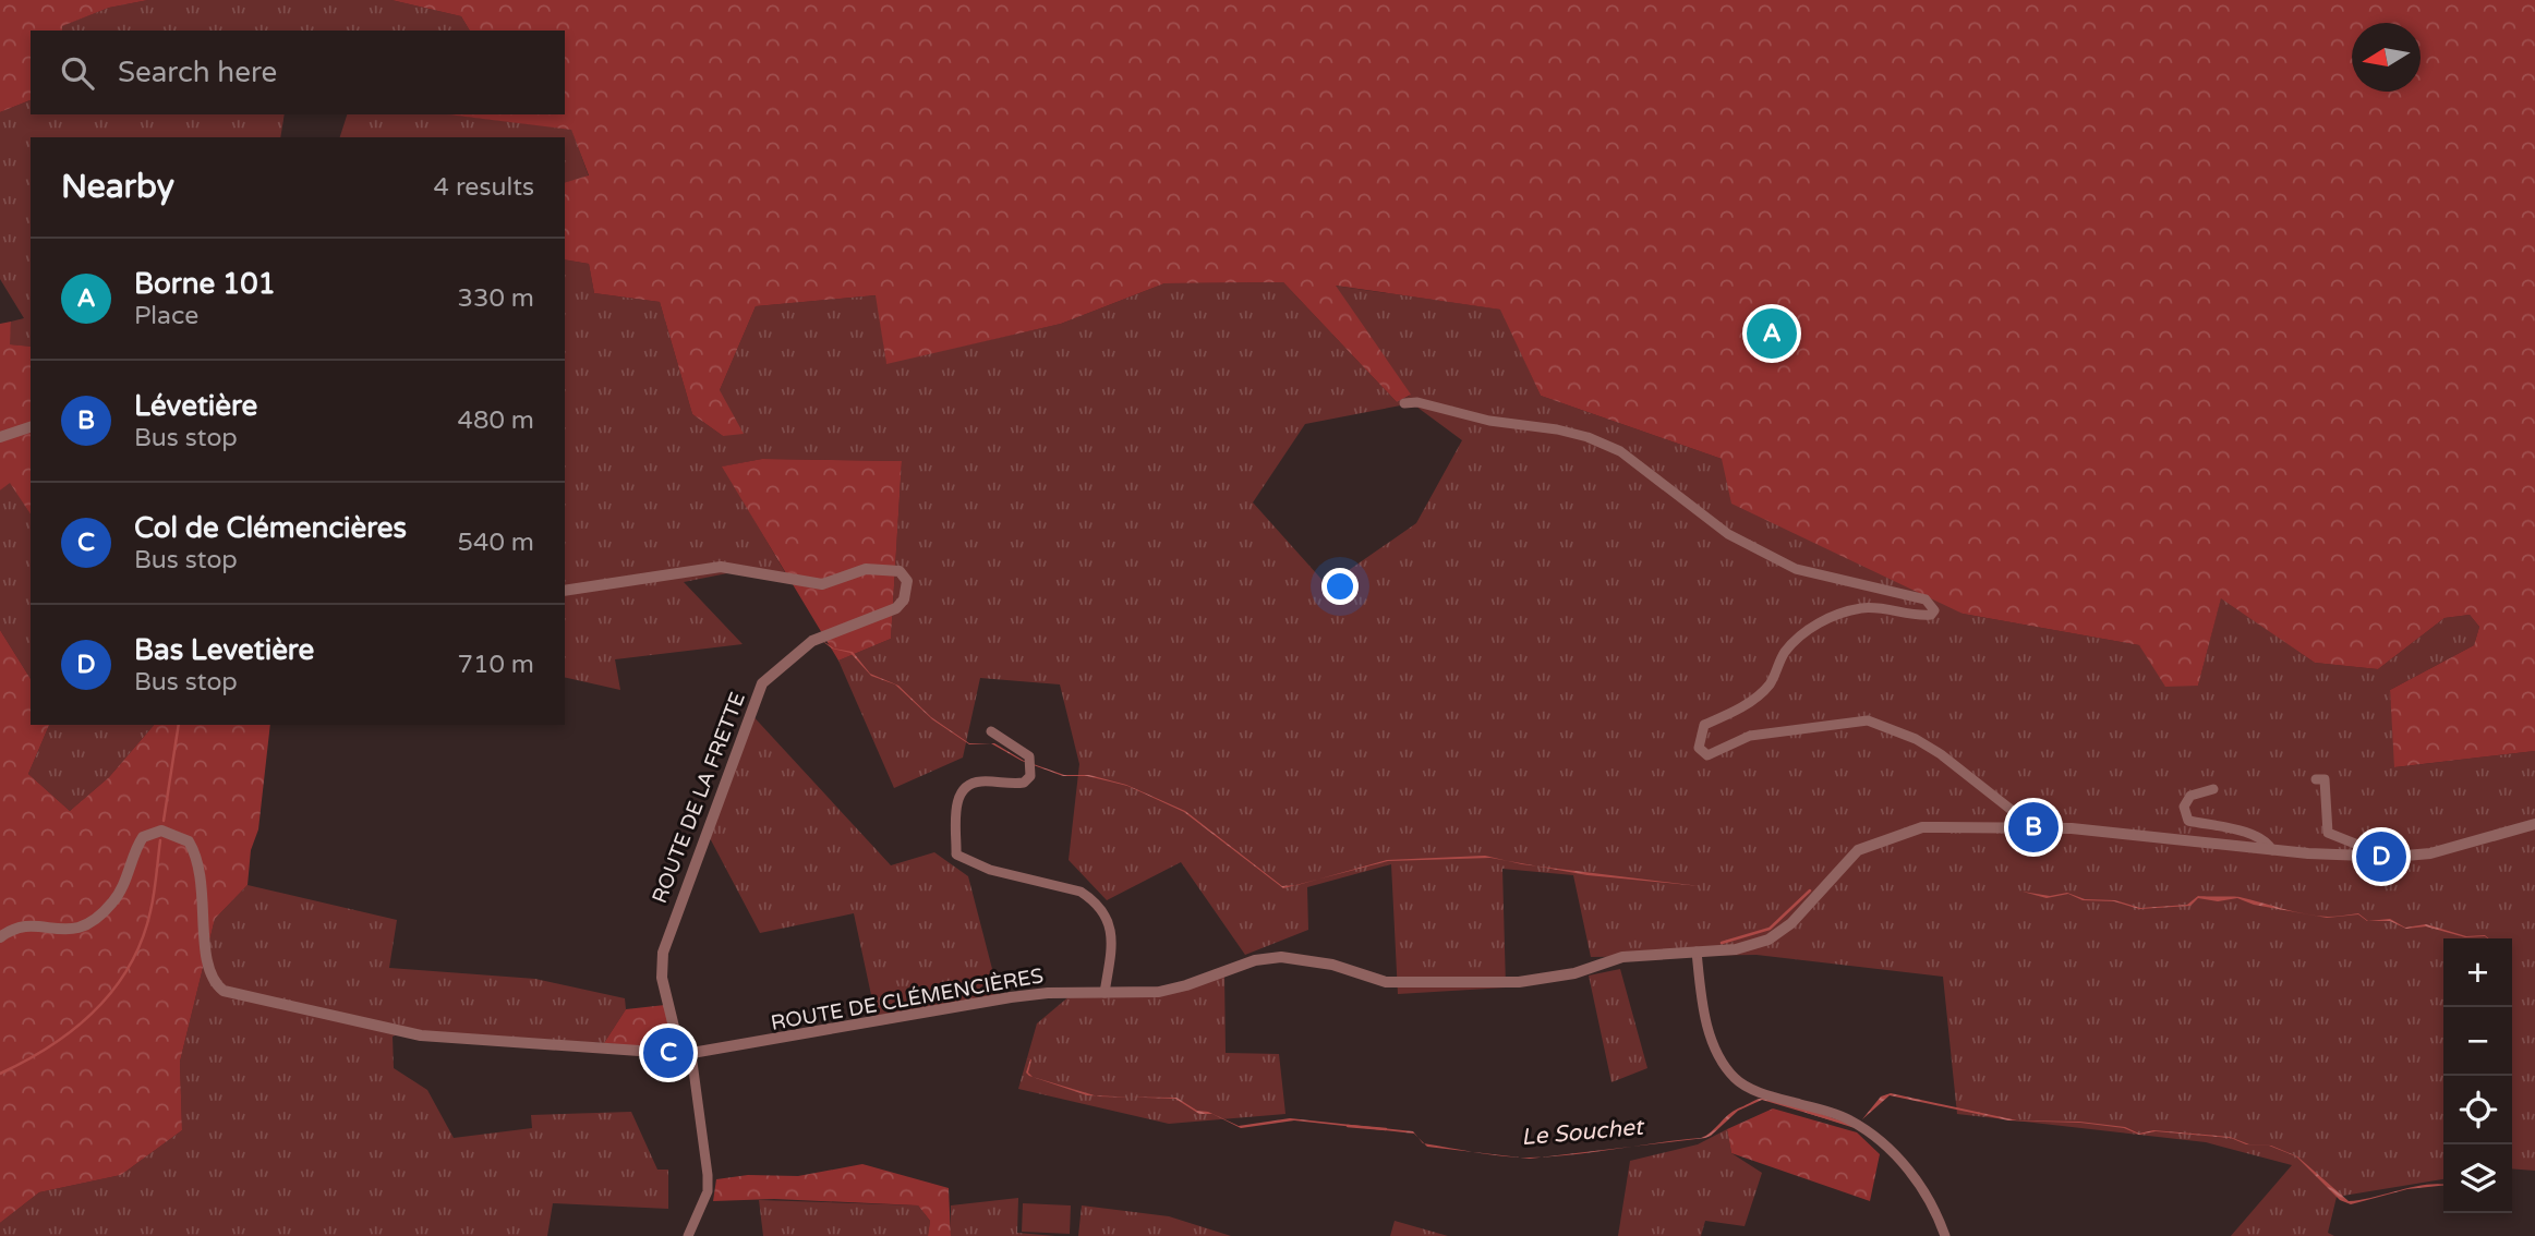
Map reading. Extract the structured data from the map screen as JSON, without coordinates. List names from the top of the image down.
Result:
{
  "streets": {
    "street": ["ROUTE DE LA FRETTE", "ROUTE DE CLÉMENCIÈRES"]
  },
  "crossings": [
    ["ROUTE DE LA FRETTE", "ROUTE DE CLÉMENCIÈRES"]
  ],
  "water": ["Le Souchet"],
  "north": "left",
  "page": {
    "search": "Search here",
    "heading": ["Nearby", "4 results"],
    "list": [
      {
        "mark": "A",
        "name": "Borne 101",
        "note": "Place",
        "value": "330 m"
      },
      {
        "mark": "B",
        "name": "Lévetière",
        "note": "Bus stop",
        "value": "480 m"
      },
      {
        "mark": "C",
        "name": "Col de Clémencières",
        "note": "Bus stop",
        "value": "540 m"
      },
      {
        "mark": "D",
        "name": "Bas Levetière",
        "note": "Bus stop",
        "value": "710 m"
      }
    ],
    "pins": [
      "A",
      "B",
      "D",
      "C"
    ],
    "map_buttons": ["+", "−"]
  }
}
